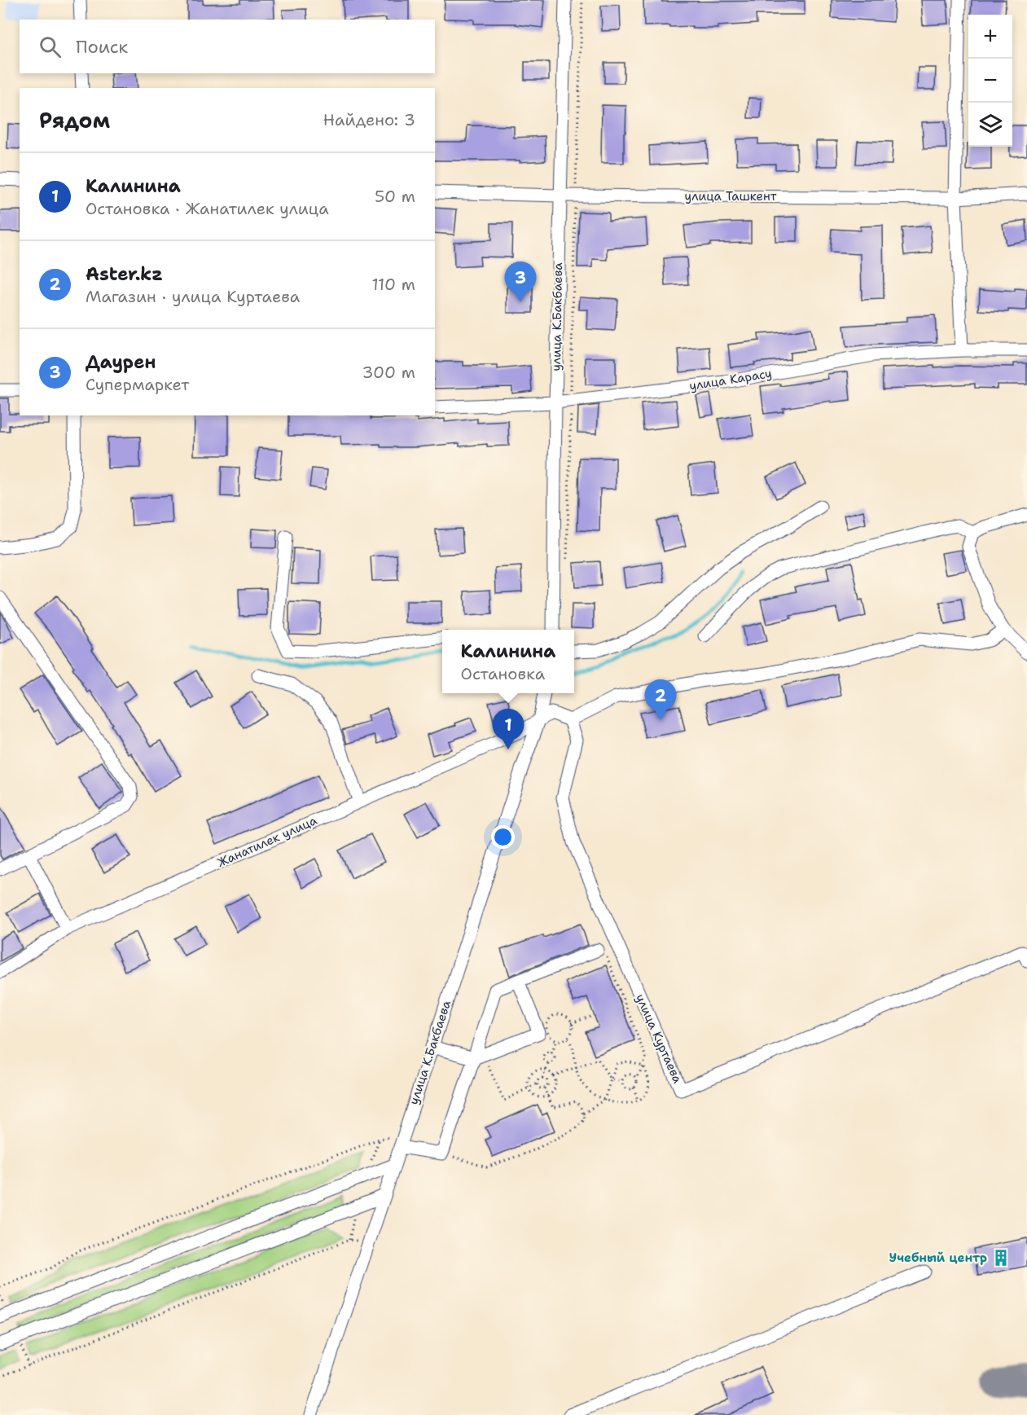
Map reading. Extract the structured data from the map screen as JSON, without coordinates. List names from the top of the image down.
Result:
{
  "streets": {
    "street": [
      "улица Ташкент",
      "улица К.Бакбаева",
      "улица Карасу",
      "Жанатилек улица",
      "улица Куртаева"
    ]
  },
  "crossings": [
    ["улица Ташкент", "улица К.Бакбаева"],
    ["улица К.Бакбаева", "улица Карасу"],
    ["улица К.Бакбаева", "Жанатилек улица"]
  ],
  "places": {
    "building": ["Учебный центр"]
  },
  "page": {
    "map_buttons": ["+", "−"],
    "search": "Поиск",
    "heading": ["Рядом", "Найдено: 3"],
    "list": [
      {
        "mark": "1",
        "name": "Калинина",
        "note": "Остановка · Жанатилек улица",
        "value": "50 m"
      },
      {
        "mark": "2",
        "name": "Aster.kz",
        "note": "Магазин · улица Куртаева",
        "value": "110 m"
      },
      {
        "mark": "3",
        "name": "Даурен",
        "note": "Супермаркет",
        "value": "300 m"
      }
    ],
    "pins": ["3", "2", "1"],
    "popup": ["Калинина", "Остановка"]
  }
}
